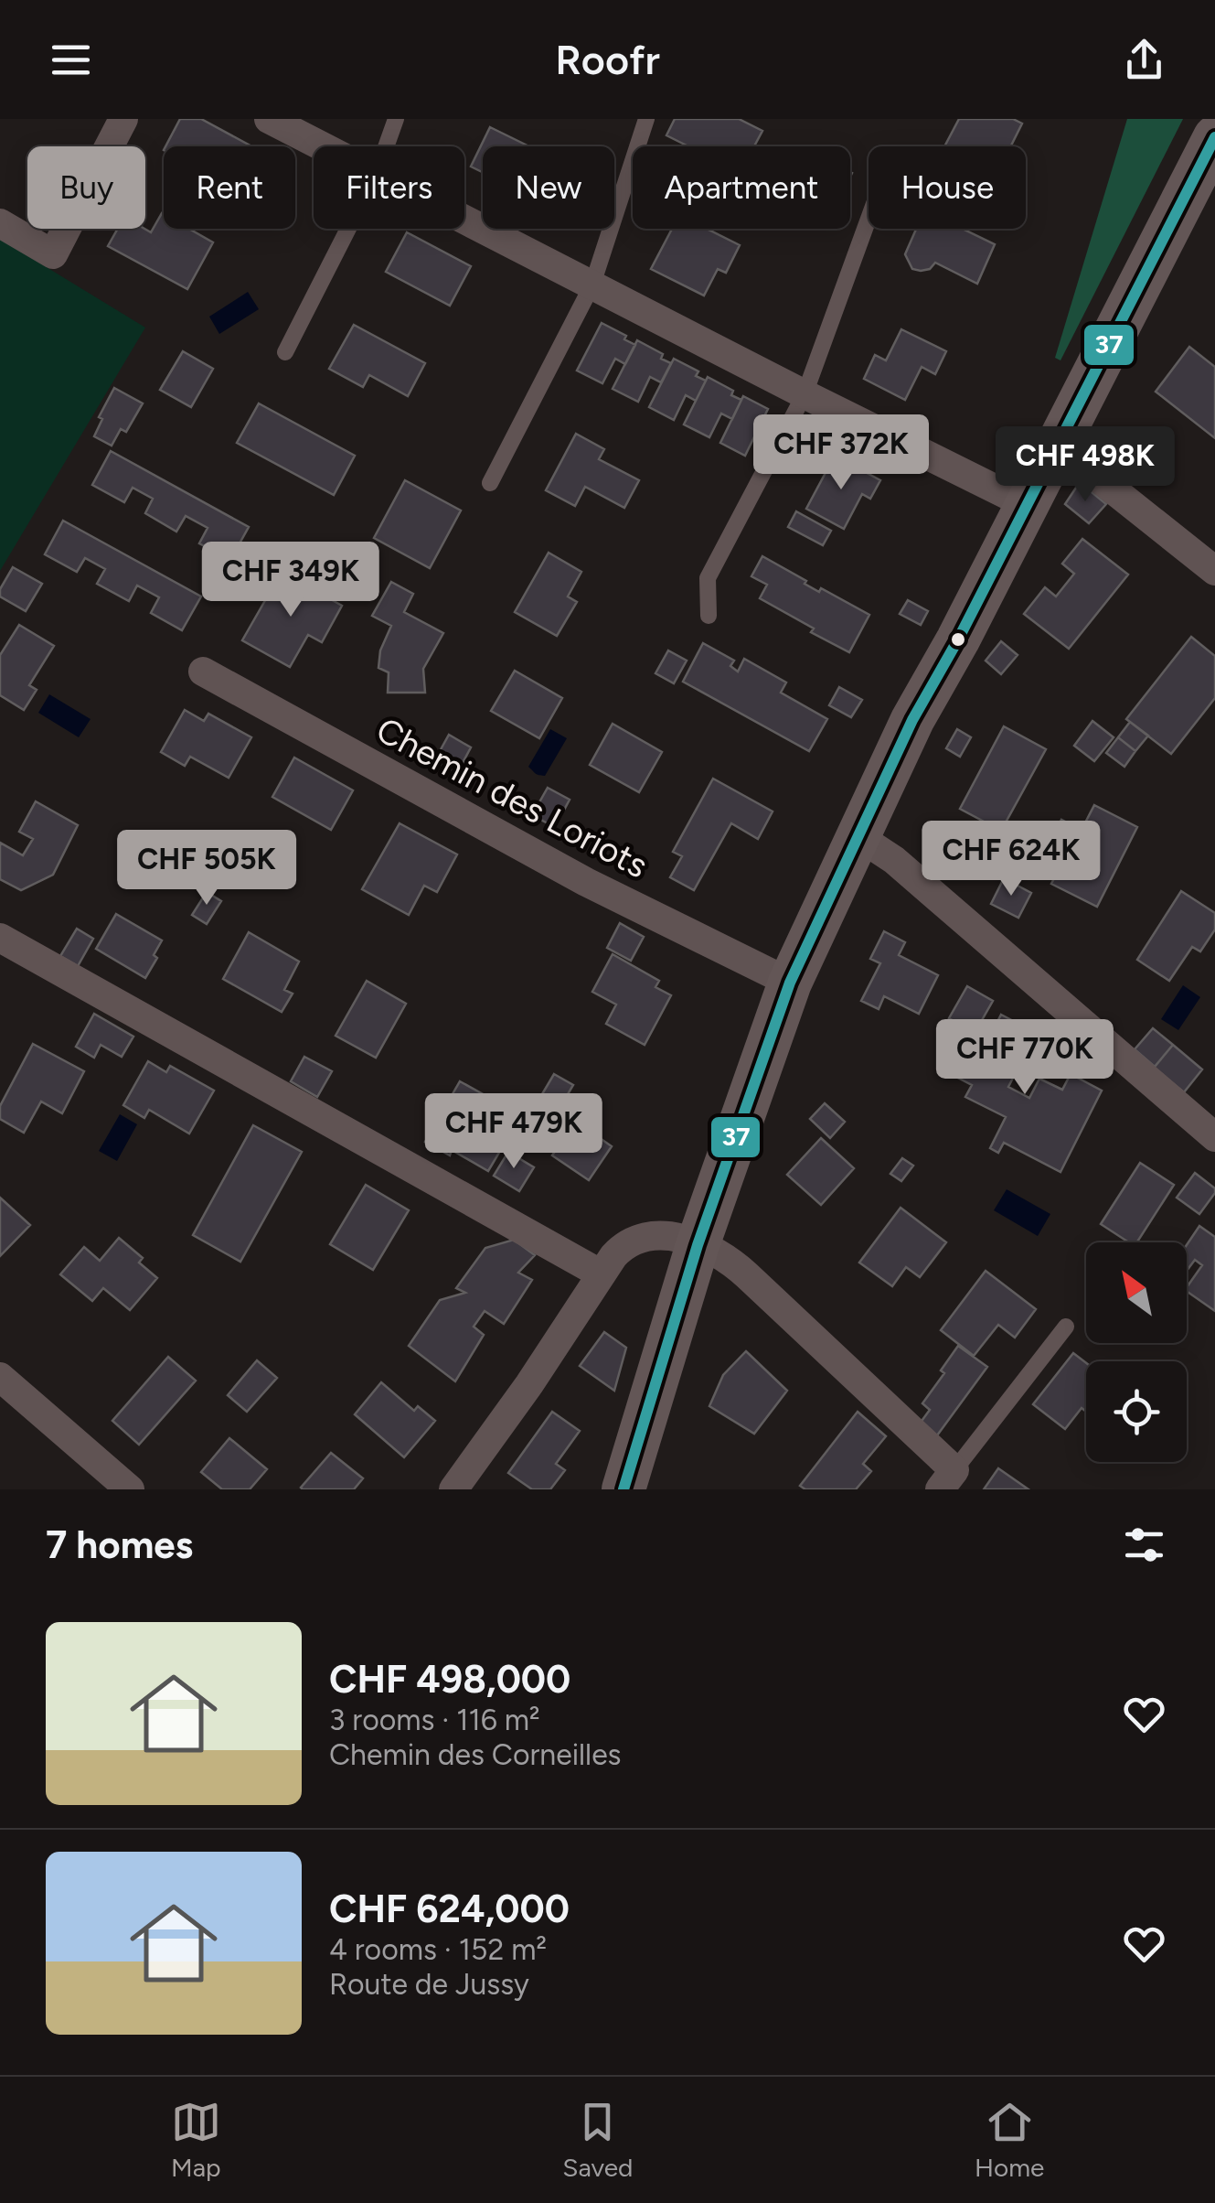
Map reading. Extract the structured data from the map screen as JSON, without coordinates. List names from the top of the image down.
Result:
{
  "streets": {
    "street": ["Chemin des Loriots"]
  },
  "lines": ["transit line 37"],
  "north": "top left",
  "page": {
    "header": "Roofr",
    "chip": [
      "Buy",
      "Rent",
      "Filters",
      "New",
      "Apartment",
      "House"
    ],
    "price": [
      "CHF 372K",
      "CHF 498K",
      "CHF 349K",
      "CHF 624K",
      "CHF 505K",
      "CHF 770K",
      "CHF 479K"
    ],
    "heading": "7 homes",
    "list": [
      {
        "name": "CHF 498,000",
        "note": "3 rooms · 116 m² · Chemin des Corneilles"
      },
      {
        "name": "CHF 624,000",
        "note": "4 rooms · 152 m² · Route de Jussy"
      }
    ],
    "tabs": ["Map", "Saved", "Home"]
  }
}
